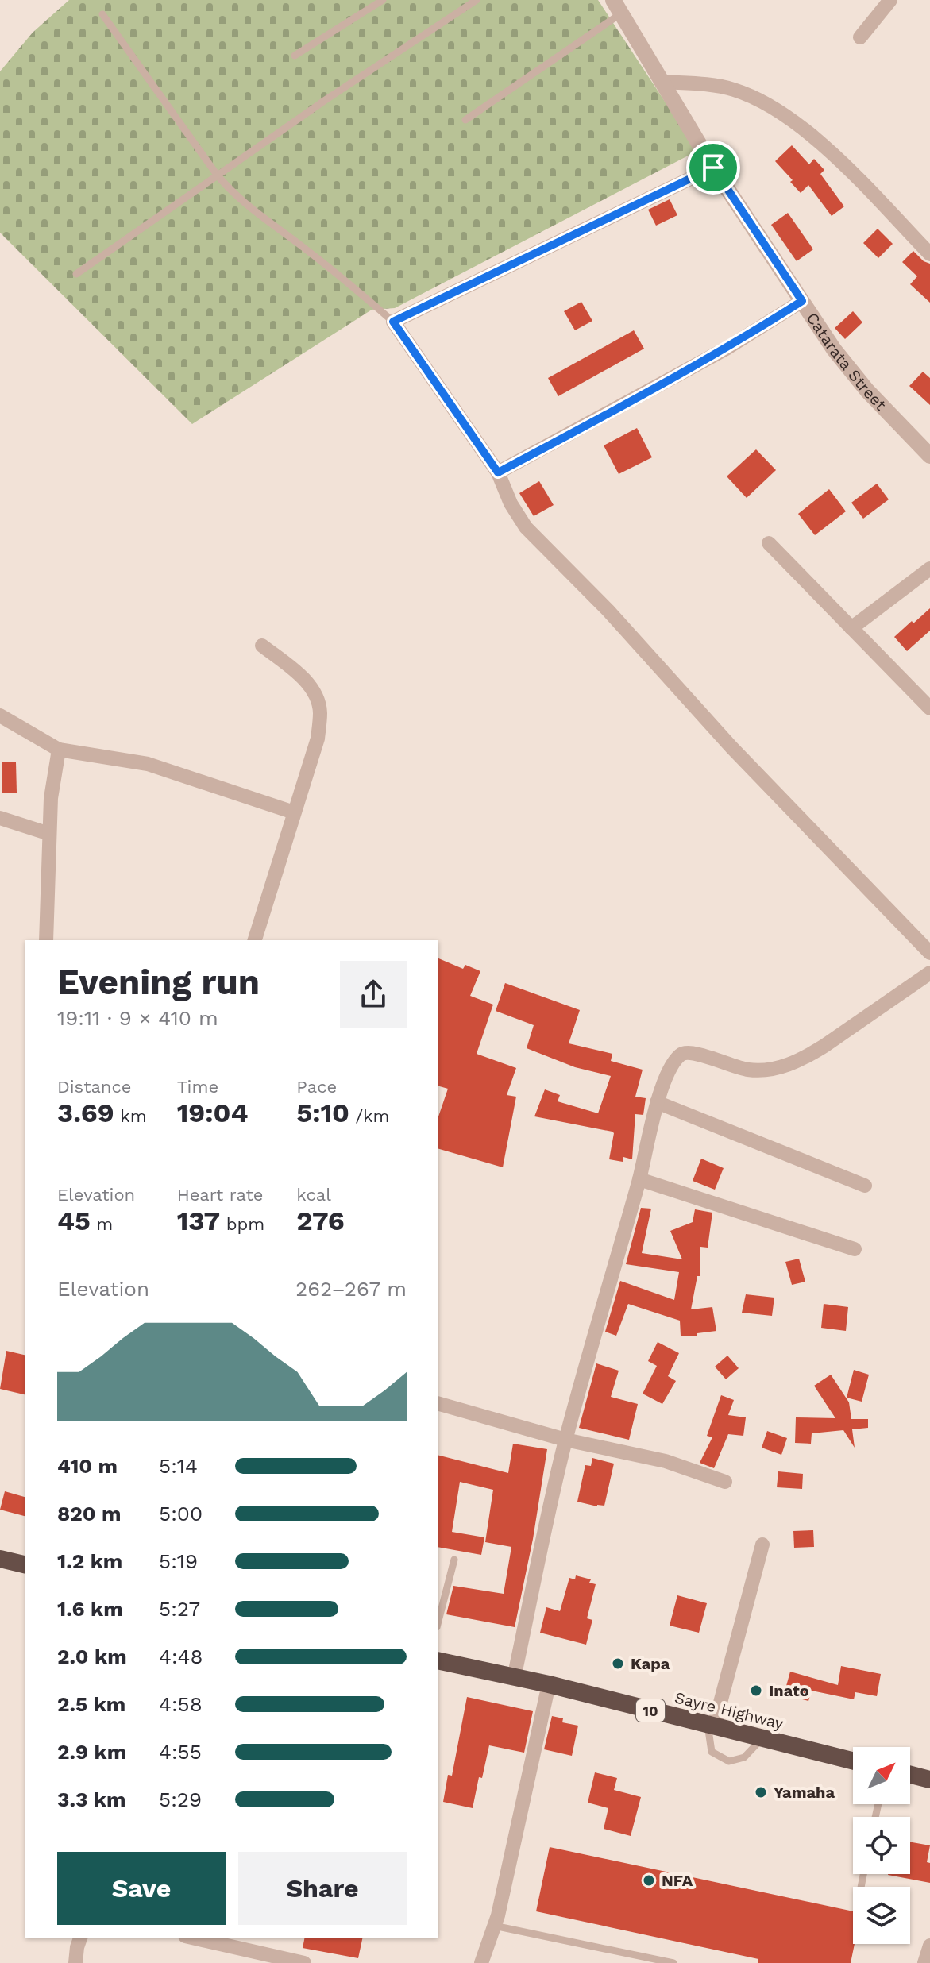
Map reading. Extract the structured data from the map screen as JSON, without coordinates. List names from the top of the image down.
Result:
{
  "streets": {
    "highway": ["10", "Sayre Highway"],
    "street": ["Catarata Street"]
  },
  "places": [
    "Kapa",
    "Inato",
    "Yamaha",
    "NFA"
  ],
  "north": "top right",
  "page": {
    "heading": ["Evening run", "19:11 · 9 × 410 m"],
    "stats": [
      ["Distance", "3.69 km"],
      ["Time", "19:04"],
      ["Pace", "5:10 /km"],
      ["Elevation", "45 m"],
      ["Heart rate", "137 bpm"],
      ["kcal", "276"]
    ],
    "chart": ["Elevation", "262–267 m"],
    "list": [
      {
        "name": "410 m",
        "note": "5:14"
      },
      {
        "name": "820 m",
        "note": "5:00"
      },
      {
        "name": "1.2 km",
        "note": "5:19"
      },
      {
        "name": "1.6 km",
        "note": "5:27"
      },
      {
        "name": "2.0 km",
        "note": "4:48"
      },
      {
        "name": "2.5 km",
        "note": "4:58"
      },
      {
        "name": "2.9 km",
        "note": "4:55"
      },
      {
        "name": "3.3 km",
        "note": "5:29"
      }
    ],
    "buttons": ["Save", "Share"]
  }
}
